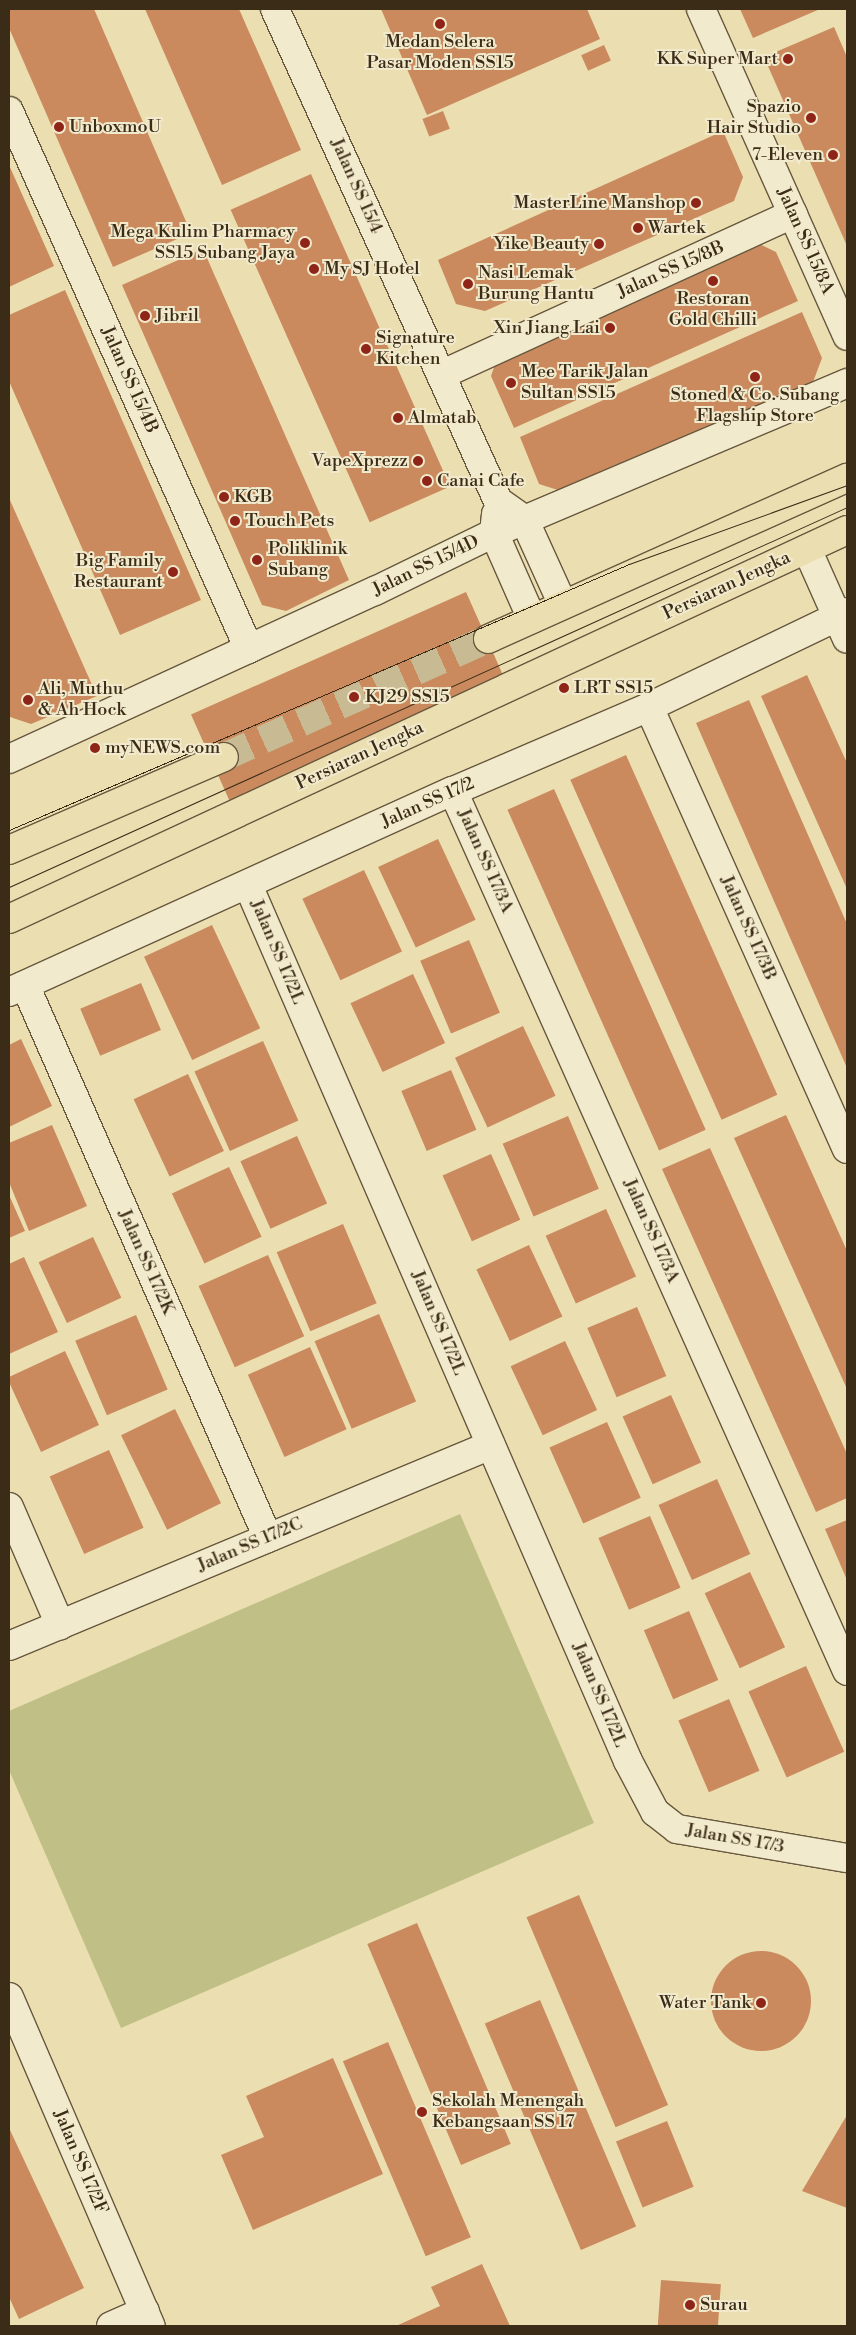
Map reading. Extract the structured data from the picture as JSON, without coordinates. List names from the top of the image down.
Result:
{
  "streets": {
    "main road": ["Persiaran Jengka"],
    "street": [
      "Jalan SS 15/4",
      "Jalan SS 15/8A",
      "Jalan SS 15/8B",
      "Jalan SS 15/4B",
      "Jalan SS 15/4D",
      "Jalan SS 17/2",
      "Jalan SS 17/3A",
      "Jalan SS 17/3B",
      "Jalan SS 17/2L",
      "Jalan SS 17/2K",
      "Jalan SS 17/2C",
      "Jalan SS 17/3",
      "Jalan SS 17/2F"
    ]
  },
  "crossings": [
    ["Jalan SS 15/4", "Jalan SS 15/8B"],
    ["Jalan SS 15/4", "Jalan SS 15/4D"],
    ["Jalan SS 15/8A", "Jalan SS 15/8B"],
    ["Jalan SS 15/4B", "Jalan SS 15/4D"],
    ["Jalan SS 17/2", "Jalan SS 17/3A"],
    ["Jalan SS 17/2", "Jalan SS 17/3B"],
    ["Jalan SS 17/2", "Jalan SS 17/2L"],
    ["Jalan SS 17/2", "Jalan SS 17/2K"],
    ["Jalan SS 17/2L", "Jalan SS 17/2C"],
    ["Jalan SS 17/2L", "Jalan SS 17/3"],
    ["Jalan SS 17/2K", "Jalan SS 17/2C"]
  ],
  "places": [
    "Medan Selera Pasar Moden SS15",
    "KK Super Mart",
    "Spazio Hair Studio",
    "UnboxmoU",
    "7-Eleven",
    "MasterLine Manshop",
    "Wartek",
    "Mega Kulim Pharmacy SS15 Subang Jaya",
    "Yike Beauty",
    "My SJ Hotel",
    "Restoran Gold Chilli",
    "Nasi Lemak Burung Hantu",
    "Jibril",
    "Xin Jiang Lai",
    "Signature Kitchen",
    "Stoned & Co. Subang Flagship Store",
    "Mee Tarik Jalan Sultan SS15",
    "Almatab",
    "VapeXprezz",
    "Canai Cafe",
    "KGB",
    "Touch Pets",
    "Poliklinik Subang",
    "Big Family Restaurant",
    "LRT SS15",
    "KJ29 SS15",
    "Ali, Muthu & Ah Hock",
    "myNEWS.com",
    "Water Tank",
    "Sekolah Menengah Kebangsaan SS 17",
    "Surau"
  ]
}
